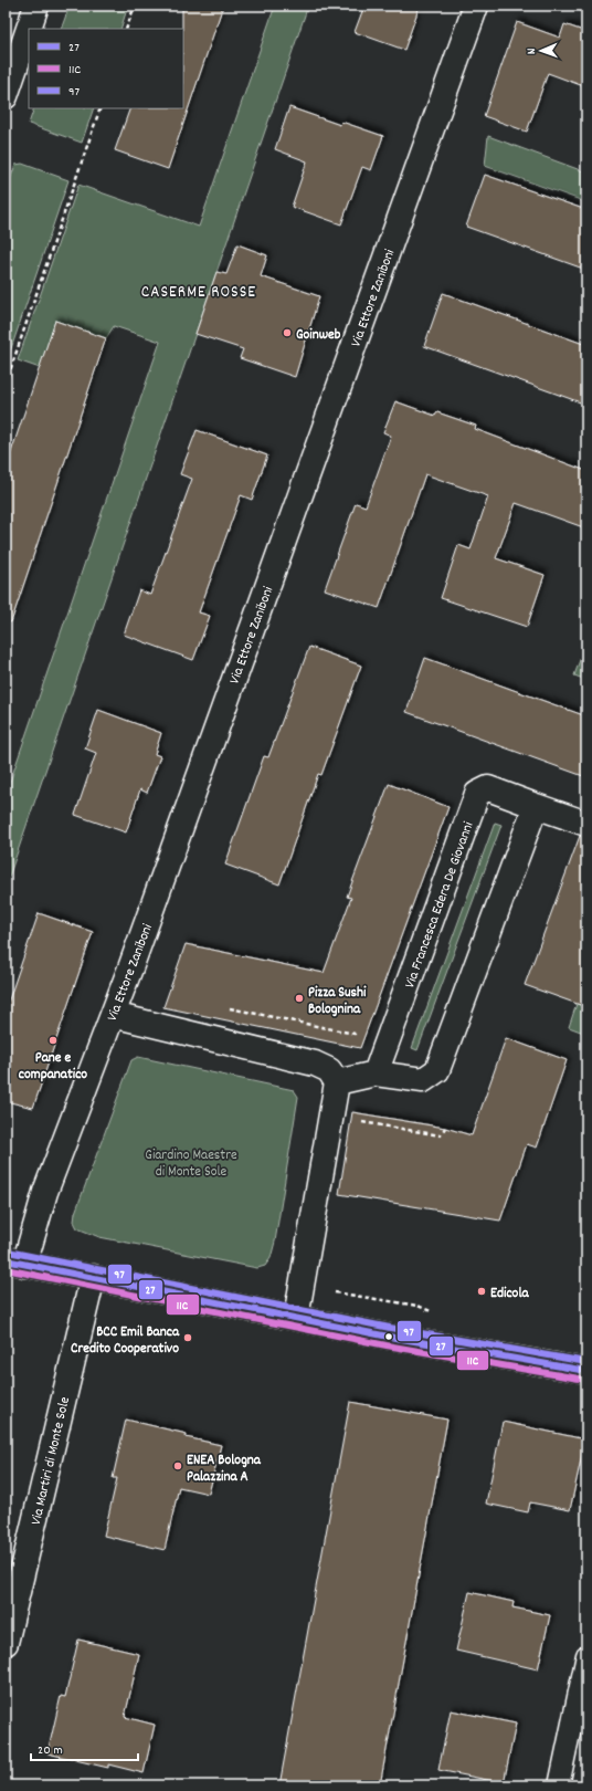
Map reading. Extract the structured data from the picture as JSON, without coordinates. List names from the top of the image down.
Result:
{
  "streets": {
    "street": ["Via Ettore Zaniboni", "Via Francesca Edera De Giovanni", "Via Martiri di Monte Sole"]
  },
  "districts": ["CASERME ROSSE"],
  "parks": ["Giardino Maestre di Monte Sole"],
  "places": [
    "Goinweb",
    "Pizza Sushi Bolognina",
    "Pane e companatico",
    "Edicola",
    "BCC Emil Banca Credito Cooperativo",
    "ENEA Bologna Palazzina A"
  ],
  "lines": ["transit line 97", "transit line 27", "transit line 11C"],
  "legend": ["27", "11C", "97"],
  "scale_bar": "20 m",
  "north": "left"
}
